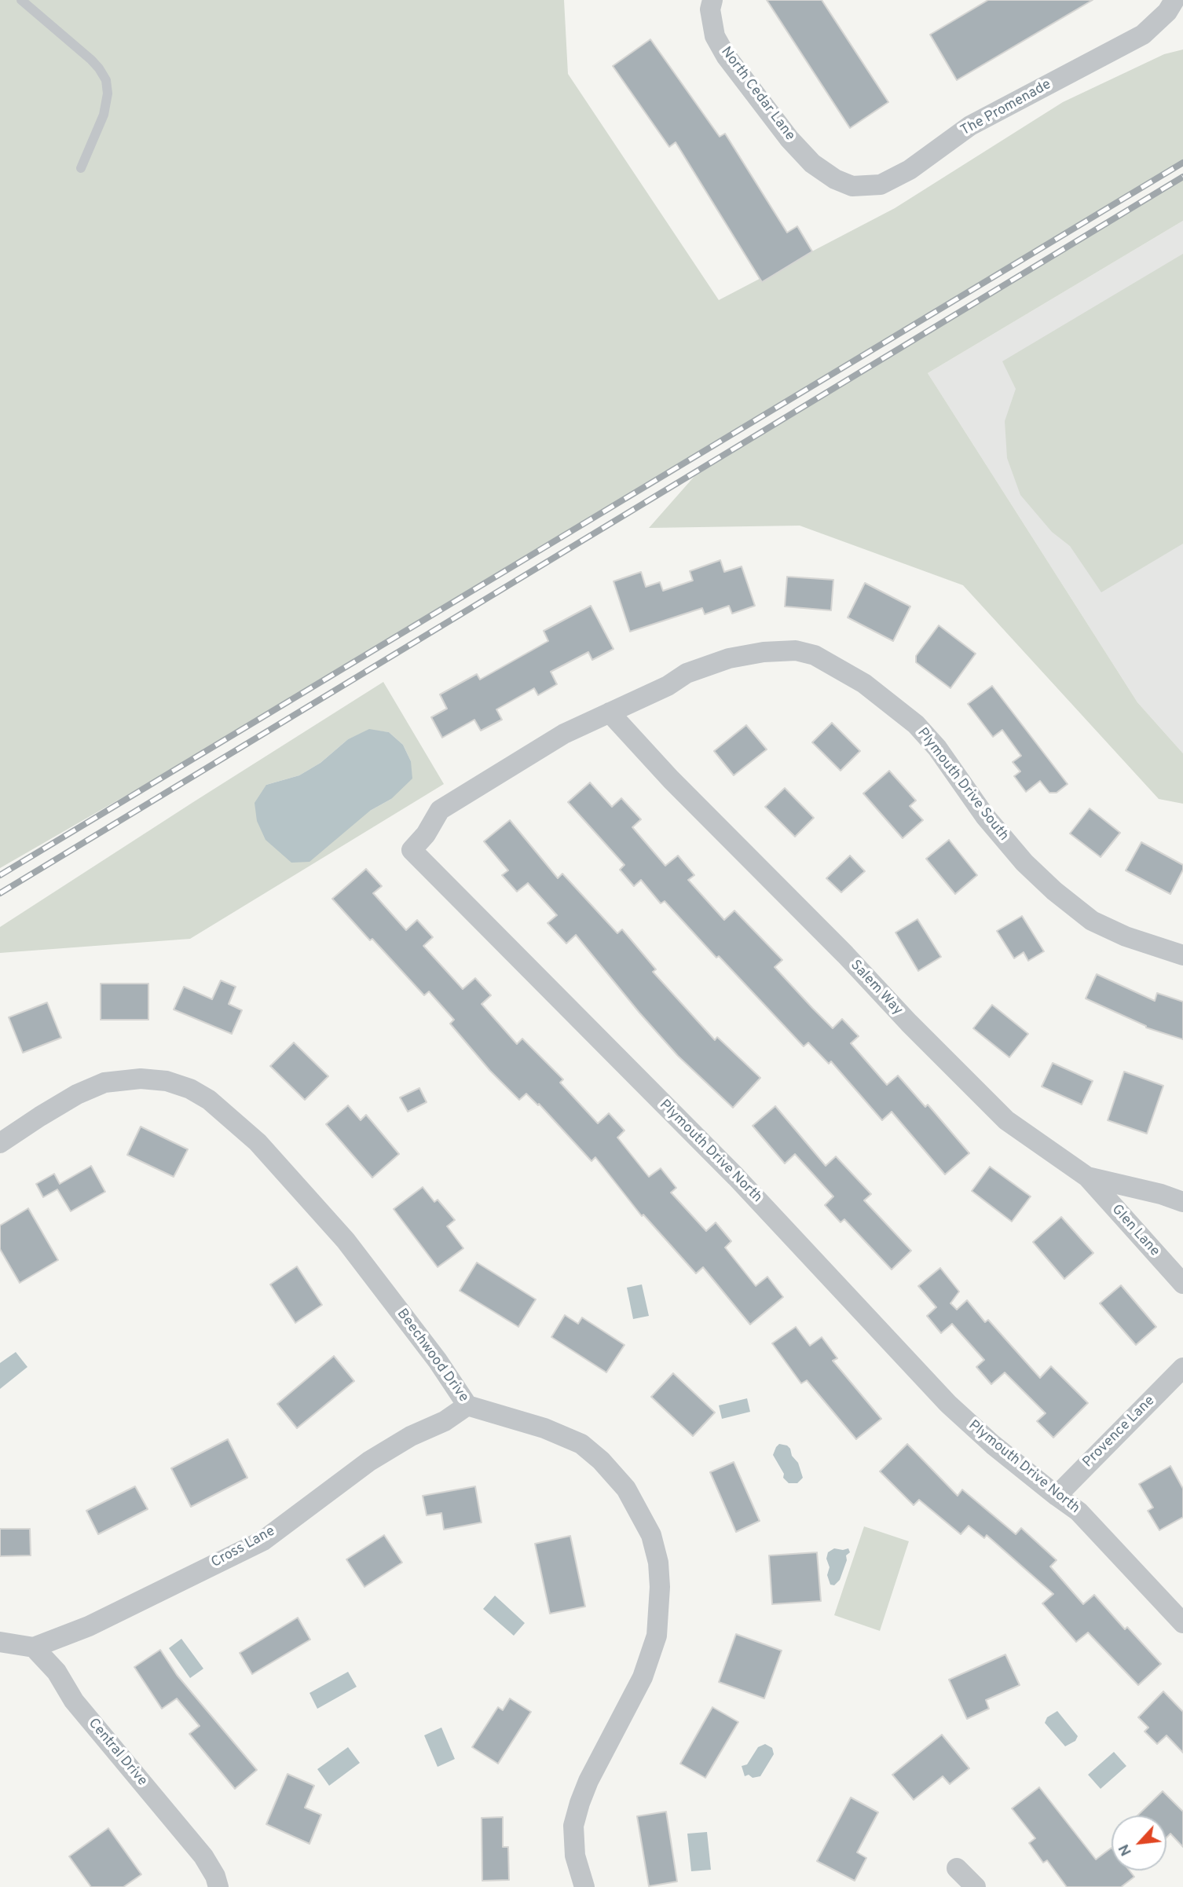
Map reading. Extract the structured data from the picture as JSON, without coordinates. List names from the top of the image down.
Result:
{
  "streets": {
    "street": [
      "North Cedar Lane",
      "The Promenade",
      "Plymouth Drive South",
      "Salem Way",
      "Plymouth Drive North",
      "Glen Lane",
      "Beechwood Drive",
      "Provence Lane",
      "Cross Lane",
      "Central Drive"
    ]
  },
  "crossings": [
    ["North Cedar Lane", "The Promenade"],
    ["Plymouth Drive South", "Salem Way"],
    ["Plymouth Drive South", "Plymouth Drive North"],
    ["Salem Way", "Plymouth Drive North"],
    ["Salem Way", "Glen Lane"],
    ["Plymouth Drive North", "Provence Lane"],
    ["Beechwood Drive", "Cross Lane"],
    ["Cross Lane", "Central Drive"]
  ],
  "north": "bottom left"
}
